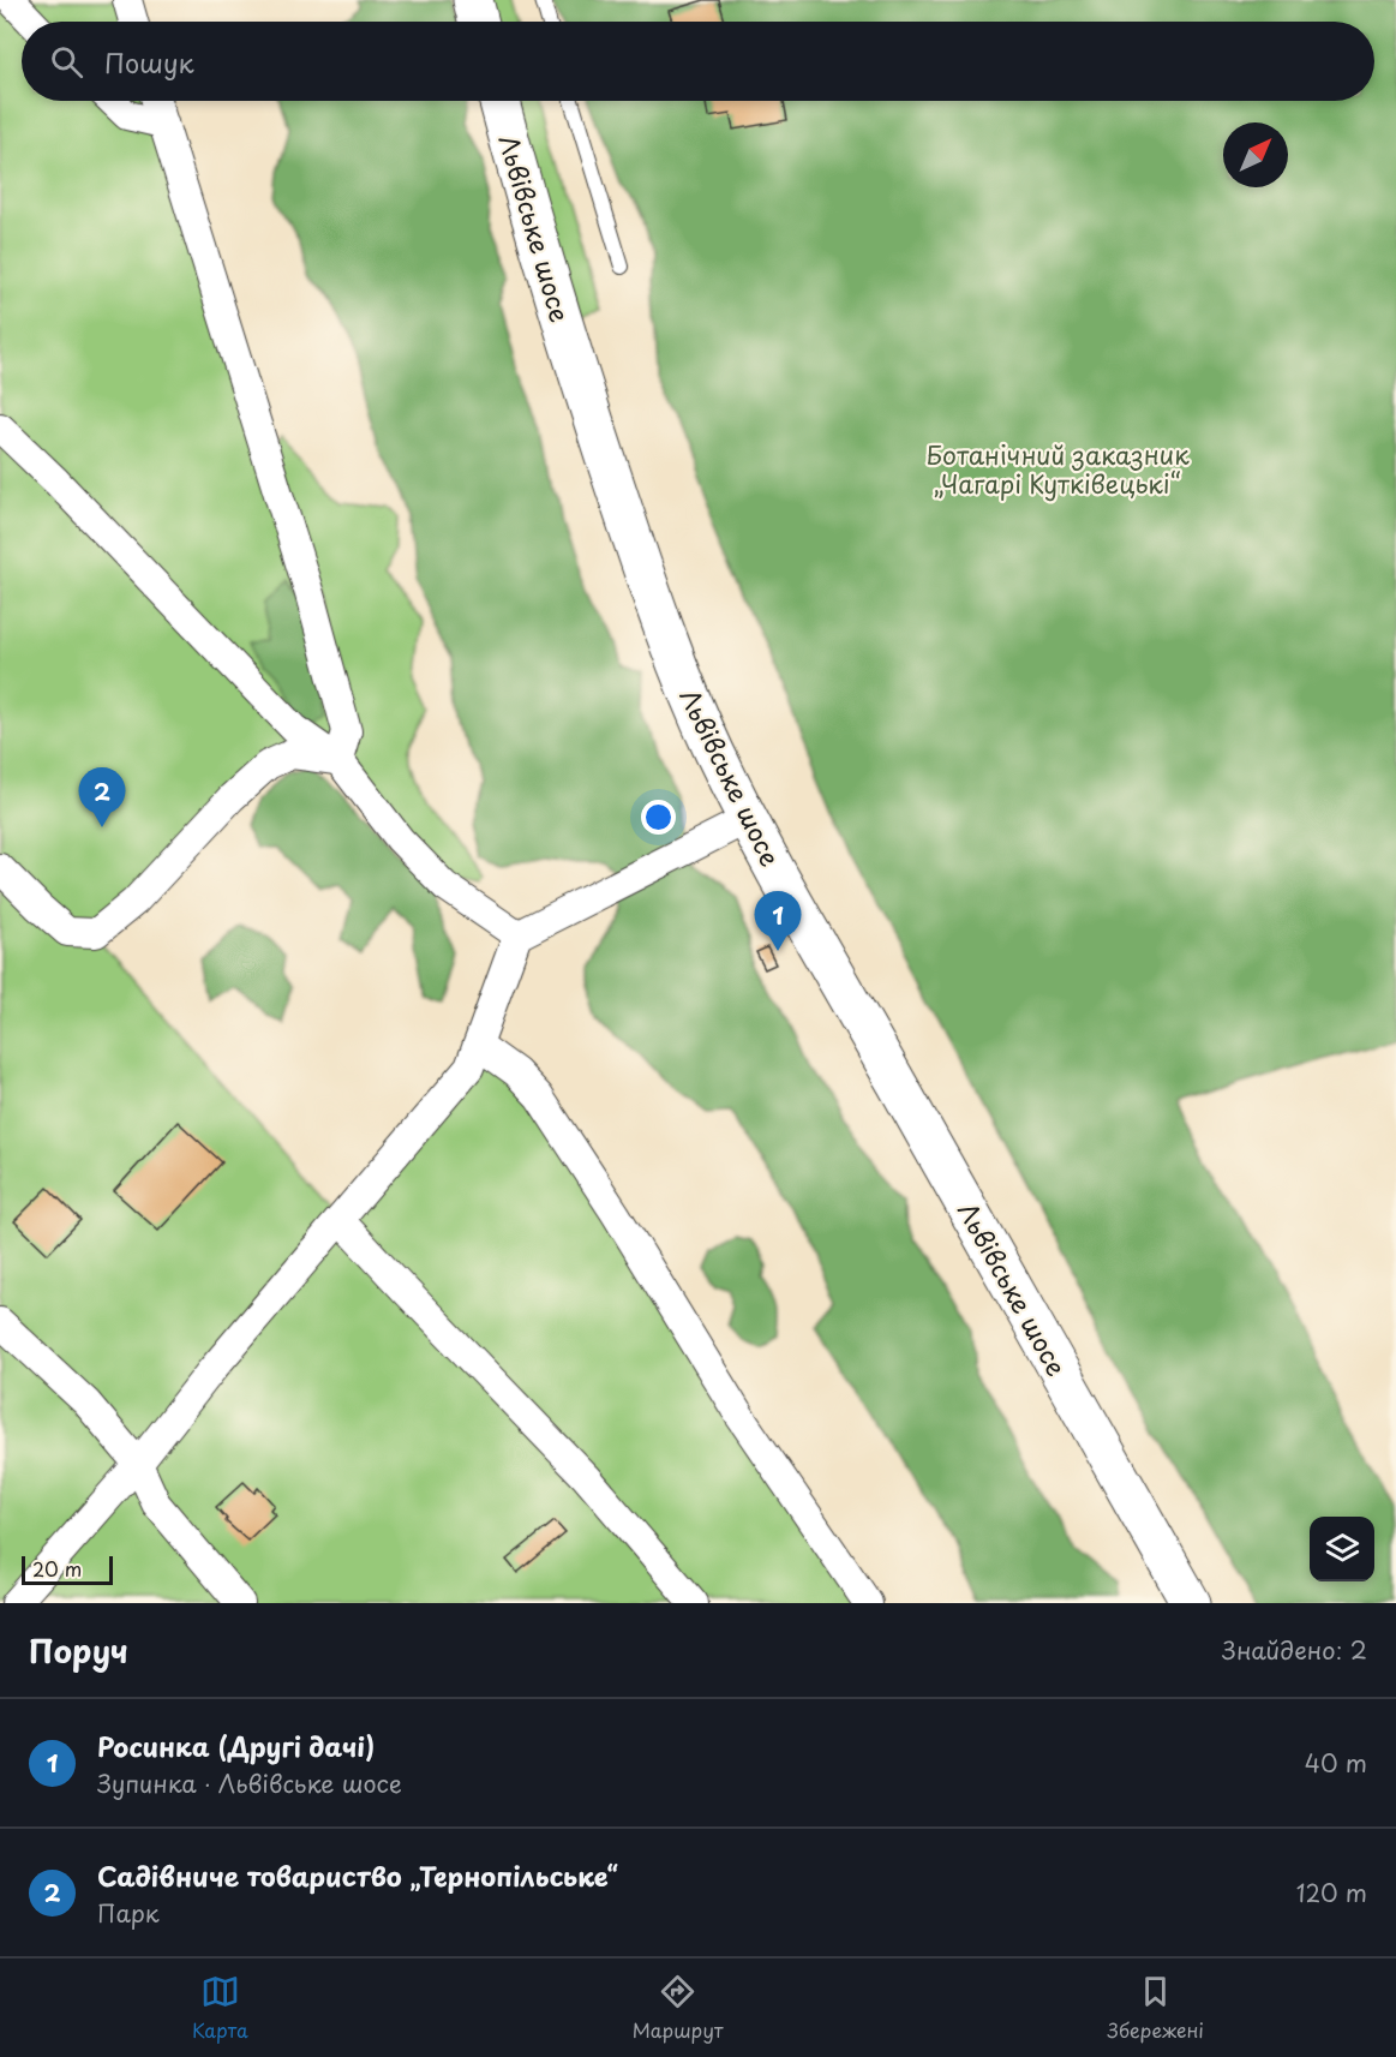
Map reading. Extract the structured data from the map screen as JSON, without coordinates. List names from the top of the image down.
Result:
{
  "streets": {
    "highway": ["Львівське шосе"]
  },
  "parks": ["Ботанічний заказник „Чагарі Кутківецькі“"],
  "scale_bar": "20 m",
  "north": "top right",
  "page": {
    "search": "Пошук",
    "pins": ["2", "1"],
    "scale": "20 m",
    "heading": ["Поруч", "Знайдено: 2"],
    "list": [
      {
        "mark": "1",
        "name": "Росинка (Другі дачі)",
        "note": "Зупинка · Львівське шосе",
        "value": "40 m"
      },
      {
        "mark": "2",
        "name": "Садівниче товариство „Тернопільське“",
        "note": "Парк",
        "value": "120 m"
      }
    ],
    "nav": ["Карта", "Маршрут", "Збережені"]
  }
}
